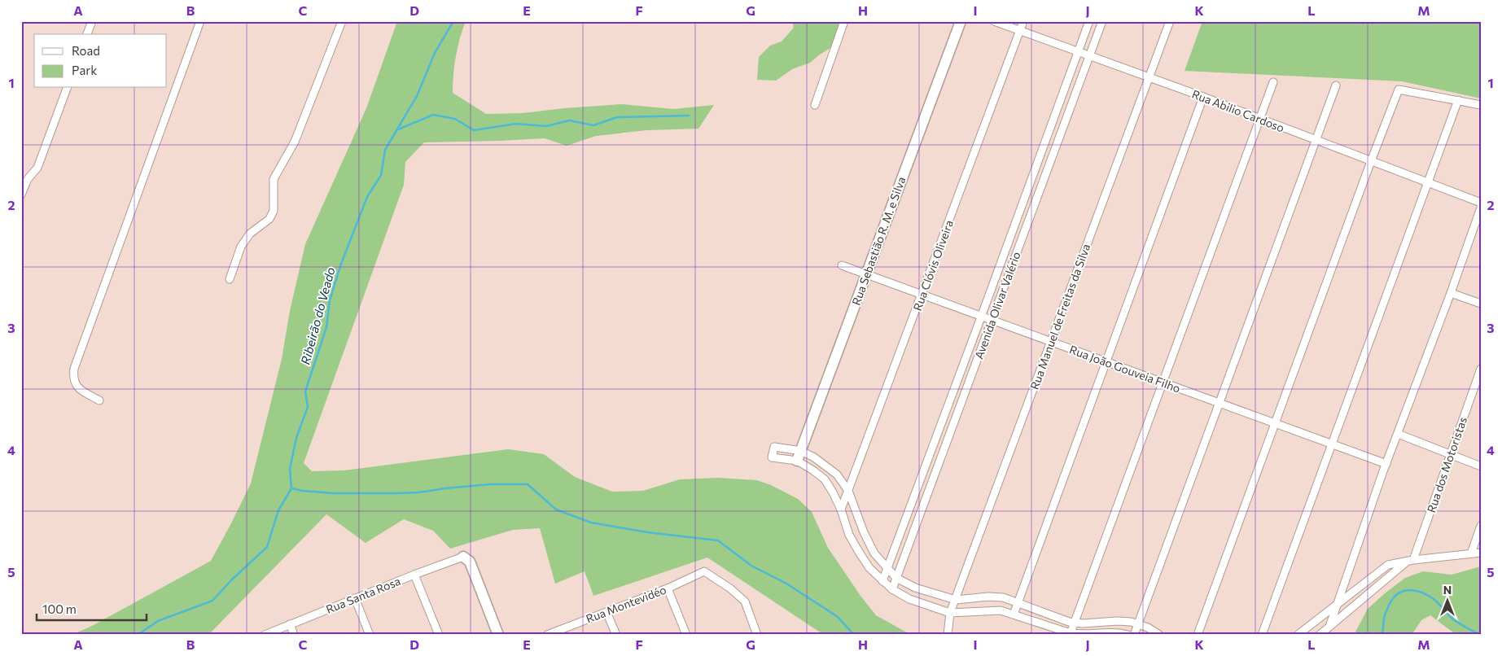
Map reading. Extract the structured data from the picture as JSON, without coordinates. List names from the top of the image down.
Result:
{
  "streets": {
    "street": [
      "Rua Abilio Cardoso",
      "Rua Sebastião R. M. e Silva",
      "Rua Clóvis Oliveira",
      "Avenida Olivar Valério",
      "Rua Manuel de Freitas da Silva",
      "Rua João Gouveia Filho",
      "Rua dos Motoristas",
      "Rua Santa Rosa",
      "Rua Montevidéo"
    ]
  },
  "crossings": [
    ["Rua Abilio Cardoso", "Rua Clóvis Oliveira"],
    ["Rua Abilio Cardoso", "Avenida Olivar Valério"],
    ["Rua Abilio Cardoso", "Rua Manuel de Freitas da Silva"],
    ["Rua Sebastião R. M. e Silva", "Rua João Gouveia Filho"],
    ["Rua Clóvis Oliveira", "Rua João Gouveia Filho"],
    ["Avenida Olivar Valério", "Rua João Gouveia Filho"],
    ["Rua Manuel de Freitas da Silva", "Rua João Gouveia Filho"]
  ],
  "water": ["Ribeirão do Veado"],
  "legend": ["Road", "Park"],
  "scale_bar": "100 m",
  "north": "top",
  "grid": {
    "columns": [
      "A",
      "B",
      "C",
      "D",
      "E",
      "F",
      "G",
      "H",
      "I",
      "J",
      "K",
      "L",
      "M"
    ],
    "rows": [
      "1",
      "2",
      "3",
      "4",
      "5"
    ]
  }
}
